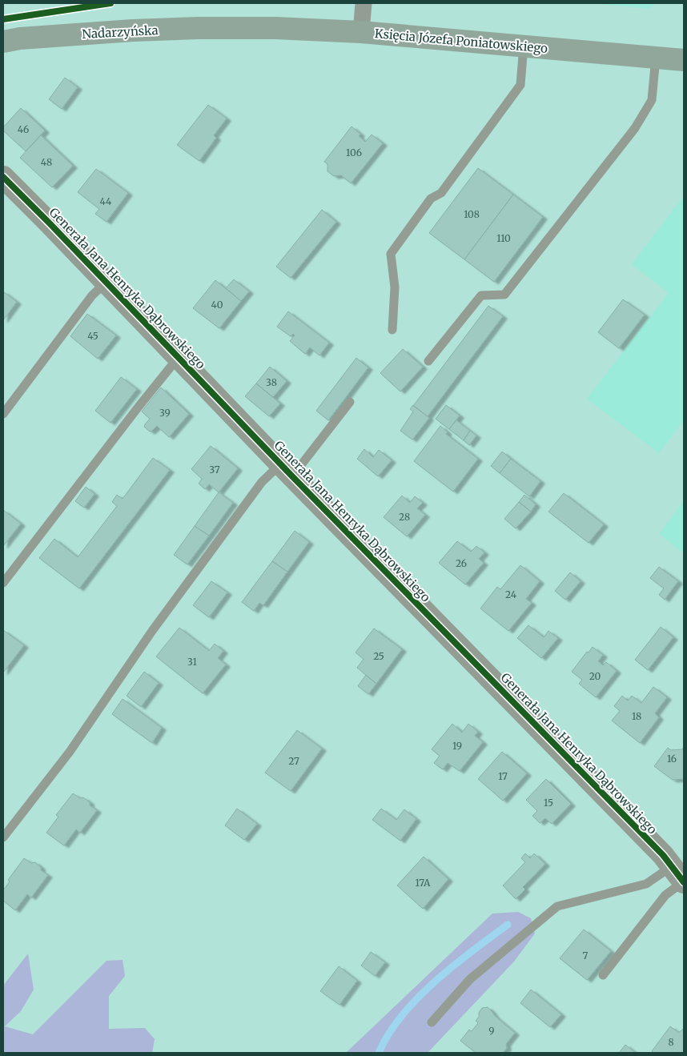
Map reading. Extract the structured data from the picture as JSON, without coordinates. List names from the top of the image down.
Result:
{
  "streets": {
    "main road": ["Nadarzyńska", "Księcia Józefa Poniatowskiego"],
    "street": ["Generała Jana Henryka Dąbrowskiego"]
  },
  "crossings": [
    ["Nadarzyńska", "Księcia Józefa Poniatowskiego"]
  ],
  "house_numbers": [
    "46",
    "106",
    "48",
    "44",
    "108",
    "110",
    "40",
    "45",
    "38",
    "39",
    "37",
    "28",
    "26",
    "24",
    "25",
    "31",
    "20",
    "18",
    "19",
    "16",
    "27",
    "17",
    "15",
    "17A",
    "7",
    "9",
    "8"
  ]
}
